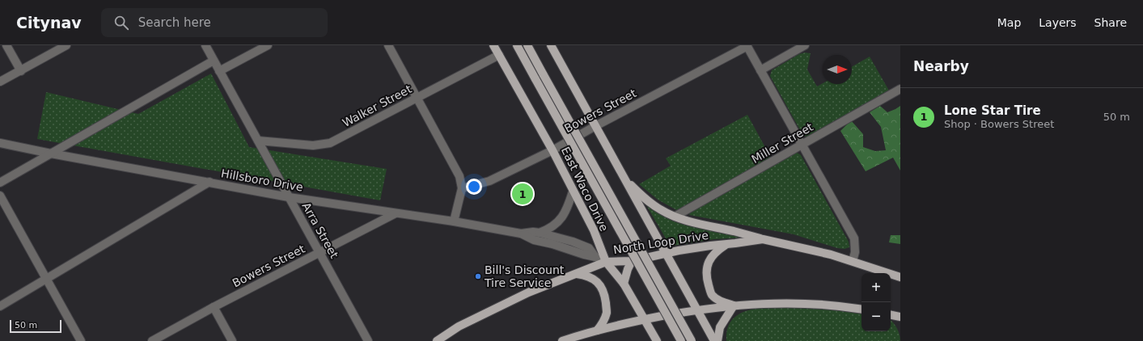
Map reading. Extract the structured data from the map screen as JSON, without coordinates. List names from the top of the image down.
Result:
{
  "streets": {
    "main road": ["East Waco Drive", "North Loop Drive"],
    "street": [
      "Walker Street",
      "Bowers Street",
      "Miller Street",
      "Hillsboro Drive",
      "Arra Street"
    ]
  },
  "crossings": [
    ["Walker Street", "East Waco Drive"],
    ["Walker Street", "Arra Street"],
    ["Bowers Street", "Hillsboro Drive"],
    ["Bowers Street", "East Waco Drive"],
    ["Bowers Street", "Arra Street"],
    ["Hillsboro Drive", "East Waco Drive"],
    ["Hillsboro Drive", "Arra Street"],
    ["Hillsboro Drive", "North Loop Drive"],
    ["East Waco Drive", "North Loop Drive"]
  ],
  "places": ["Bill's Discount Tire Service"],
  "scale_bar": "50 m",
  "north": "right",
  "page": {
    "header": "Citynav",
    "search": "Search here",
    "nav": ["Map", "Layers", "Share"],
    "heading": "Nearby",
    "list": [
      {
        "mark": "1",
        "name": "Lone Star Tire",
        "note": "Shop · Bowers Street",
        "value": "50 m"
      }
    ],
    "pins": "1",
    "map_buttons": ["+", "−"],
    "scale": "50 m"
  }
}
